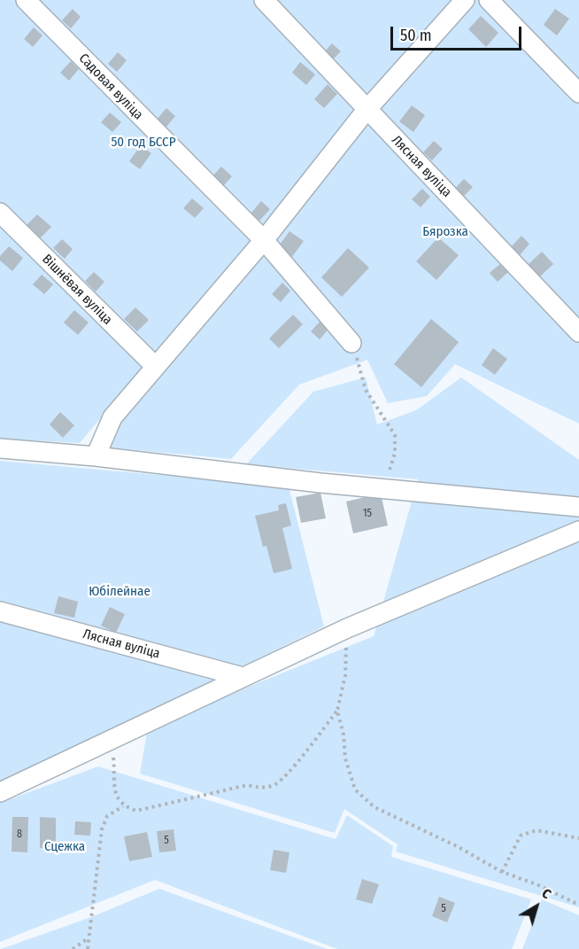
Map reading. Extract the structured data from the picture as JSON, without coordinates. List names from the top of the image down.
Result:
{
  "streets": {
    "street": ["Садовая вуліца", "Лясная вуліца", "Вішнёвая вуліца"]
  },
  "parks": [
    "50 год БССР",
    "Бярозка",
    "Юбілейнае",
    "Сцежка"
  ],
  "house_numbers": [
    "15",
    "8",
    "5",
    "5"
  ],
  "scale_bar": "50 m",
  "north": "top right"
}
